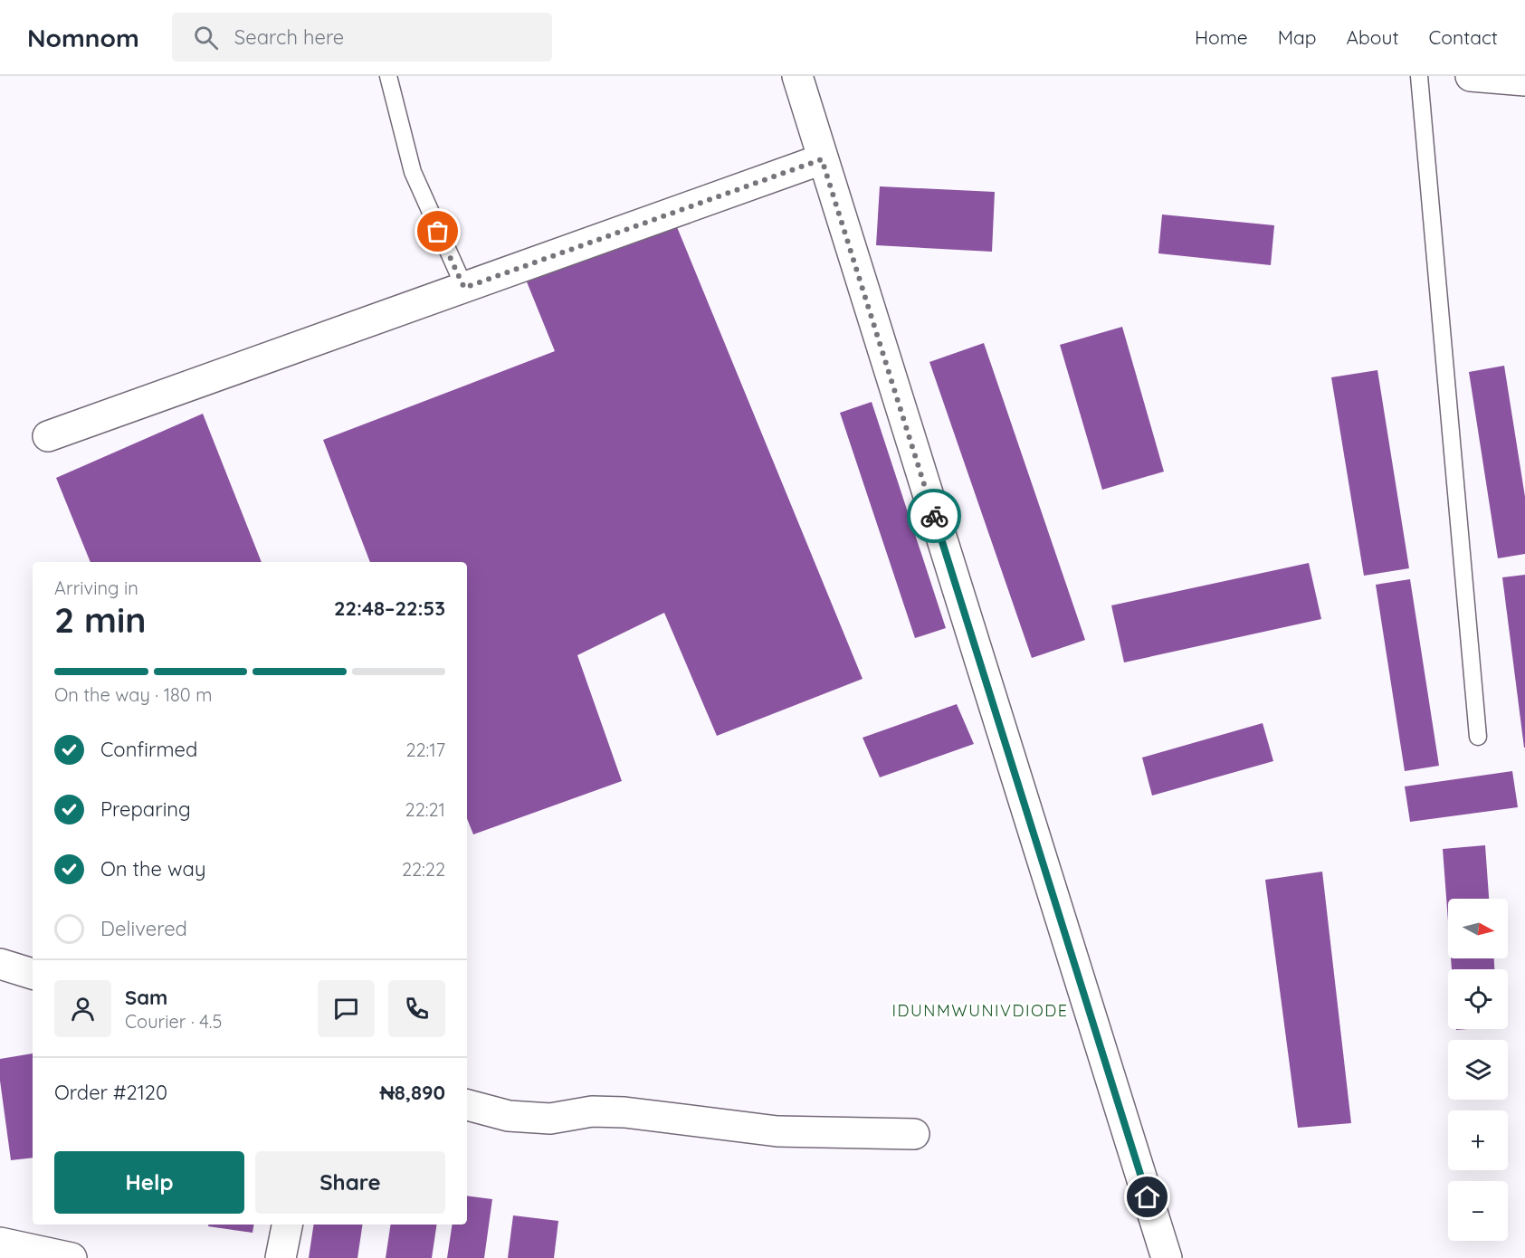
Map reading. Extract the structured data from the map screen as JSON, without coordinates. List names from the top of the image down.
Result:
{
  "districts": ["IDUNMWUNIVDIODE"],
  "north": "right",
  "page": {
    "header": "Nomnom",
    "search": "Search here",
    "nav": [
      "Home",
      "Map",
      "About",
      "Contact"
    ],
    "heading": ["2 min", "Arriving in", "22:48–22:53"],
    "panel": [
      "Sam",
      "Courier · 4.5",
      "Order #2120",
      "₦8,890"
    ],
    "bar": "On the way · 180 m",
    "list": [
      ["Confirmed", "22:17"],
      ["Preparing", "22:21"],
      ["On the way", "22:22"],
      "Delivered"
    ],
    "map_buttons": ["+", "−"],
    "buttons": ["Help", "Share"]
  }
}
